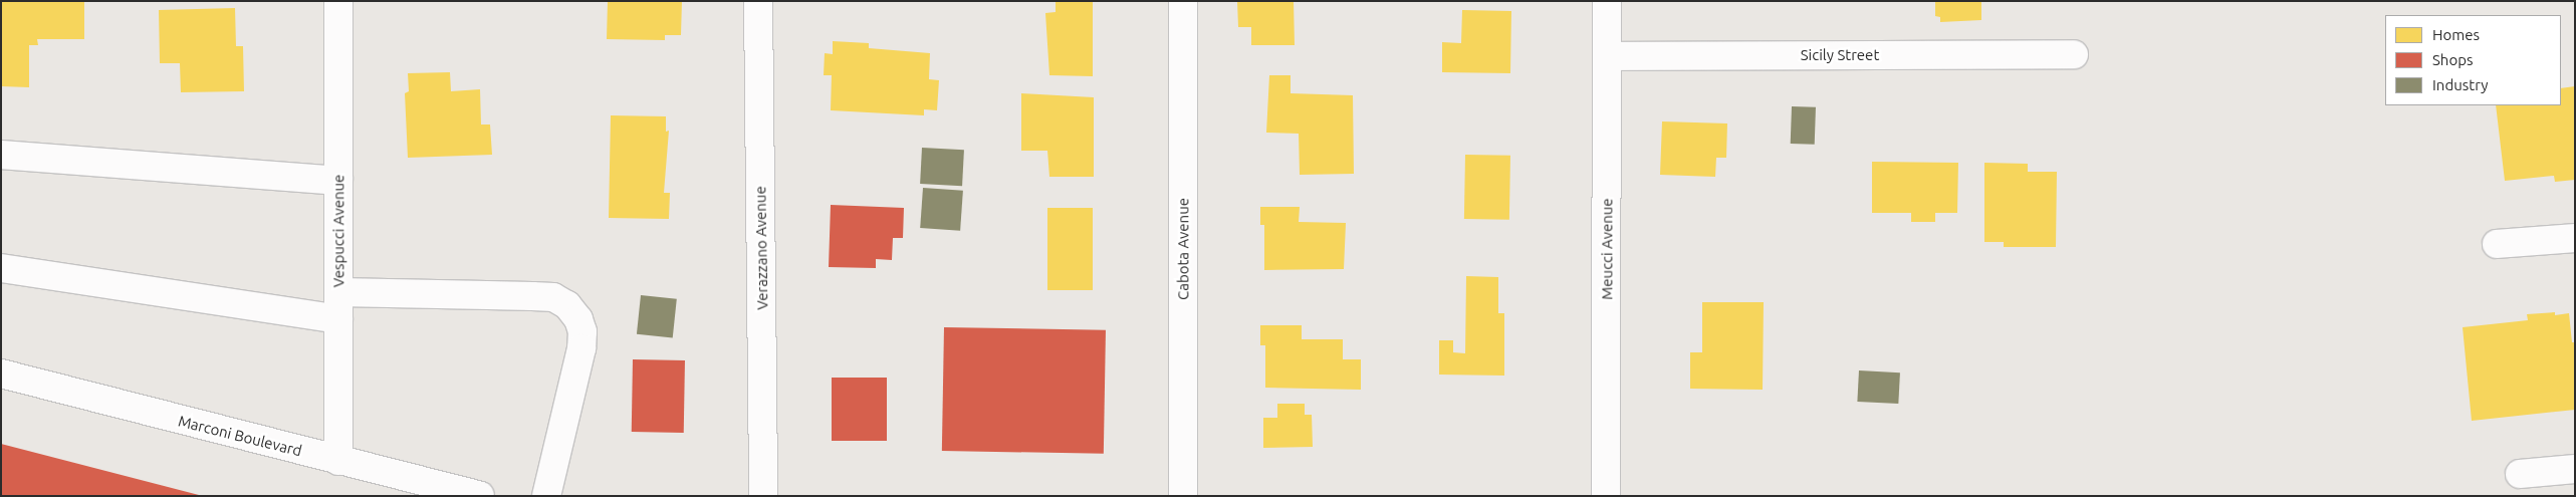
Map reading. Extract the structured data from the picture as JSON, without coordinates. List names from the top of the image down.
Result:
{
  "streets": {
    "street": [
      "Sicily Street",
      "Vespucci Avenue",
      "Verazzano Avenue",
      "Cabota Avenue",
      "Meucci Avenue",
      "Marconi Boulevard"
    ]
  },
  "crossings": [
    ["Sicily Street", "Meucci Avenue"],
    ["Vespucci Avenue", "Marconi Boulevard"]
  ],
  "legend": ["Homes", "Shops", "Industry"]
}
